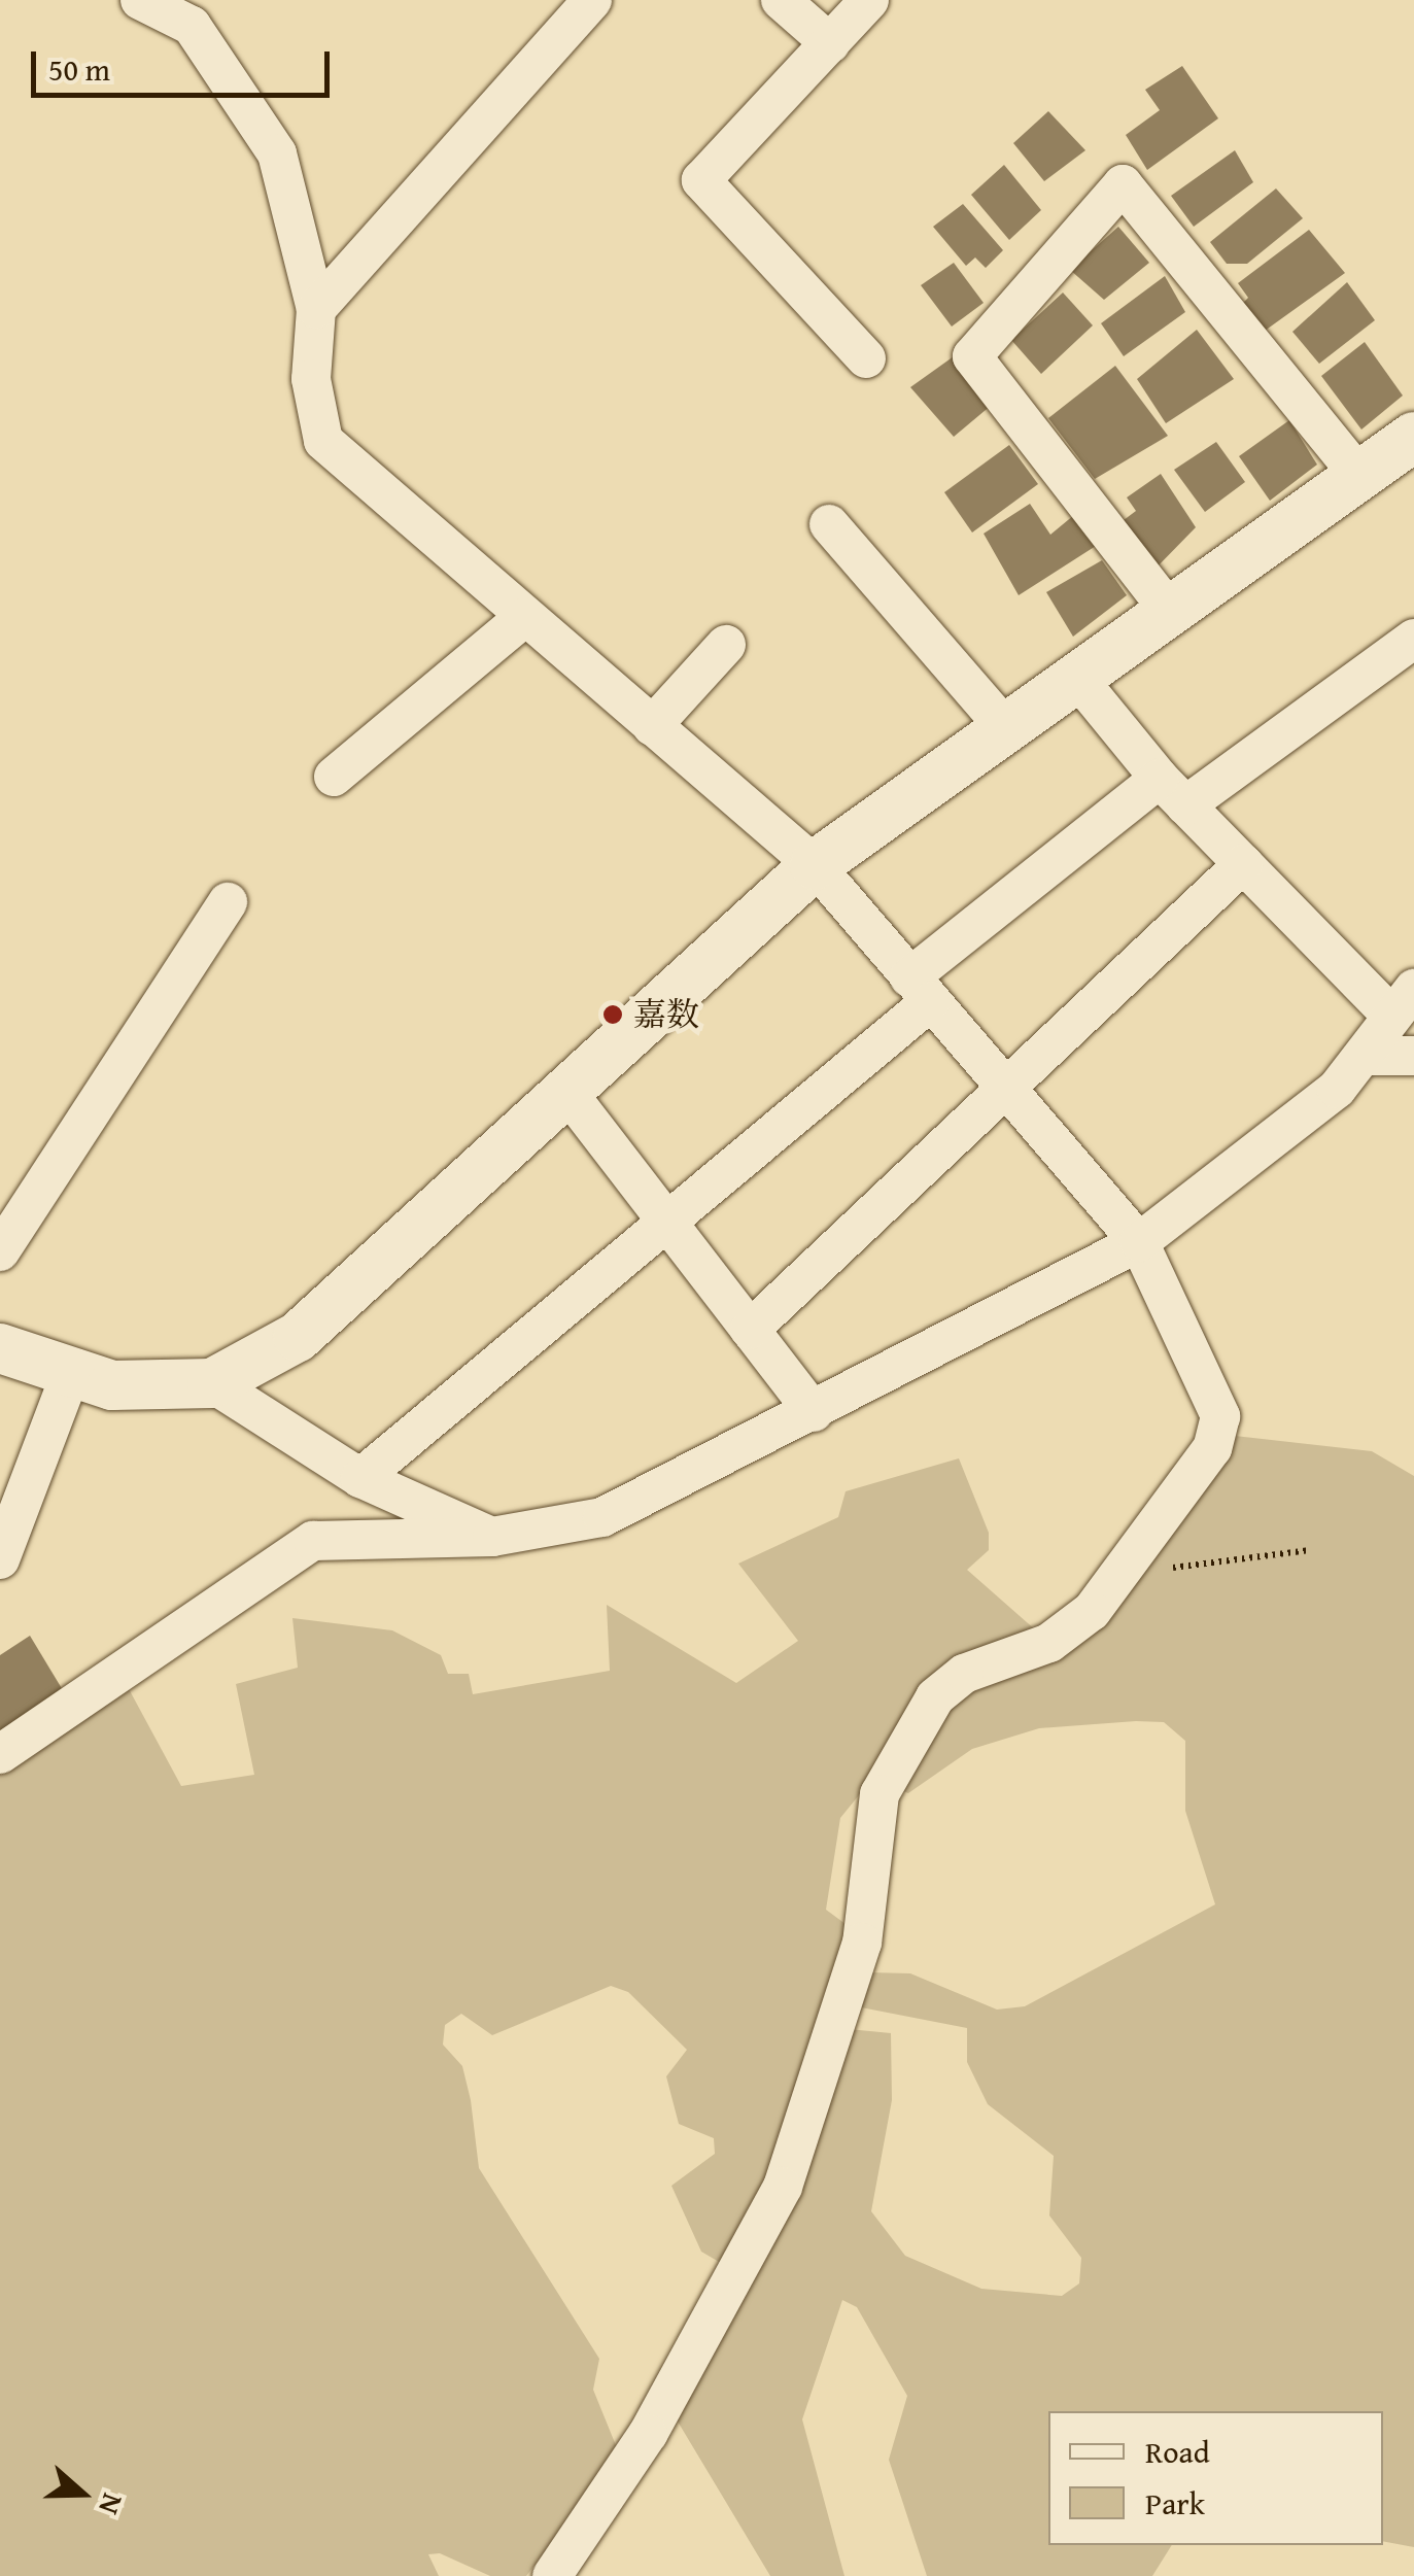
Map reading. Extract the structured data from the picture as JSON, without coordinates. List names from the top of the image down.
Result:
{
  "places": ["嘉数"],
  "legend": ["Road", "Park"],
  "scale_bar": "50 m",
  "north": "right"
}
